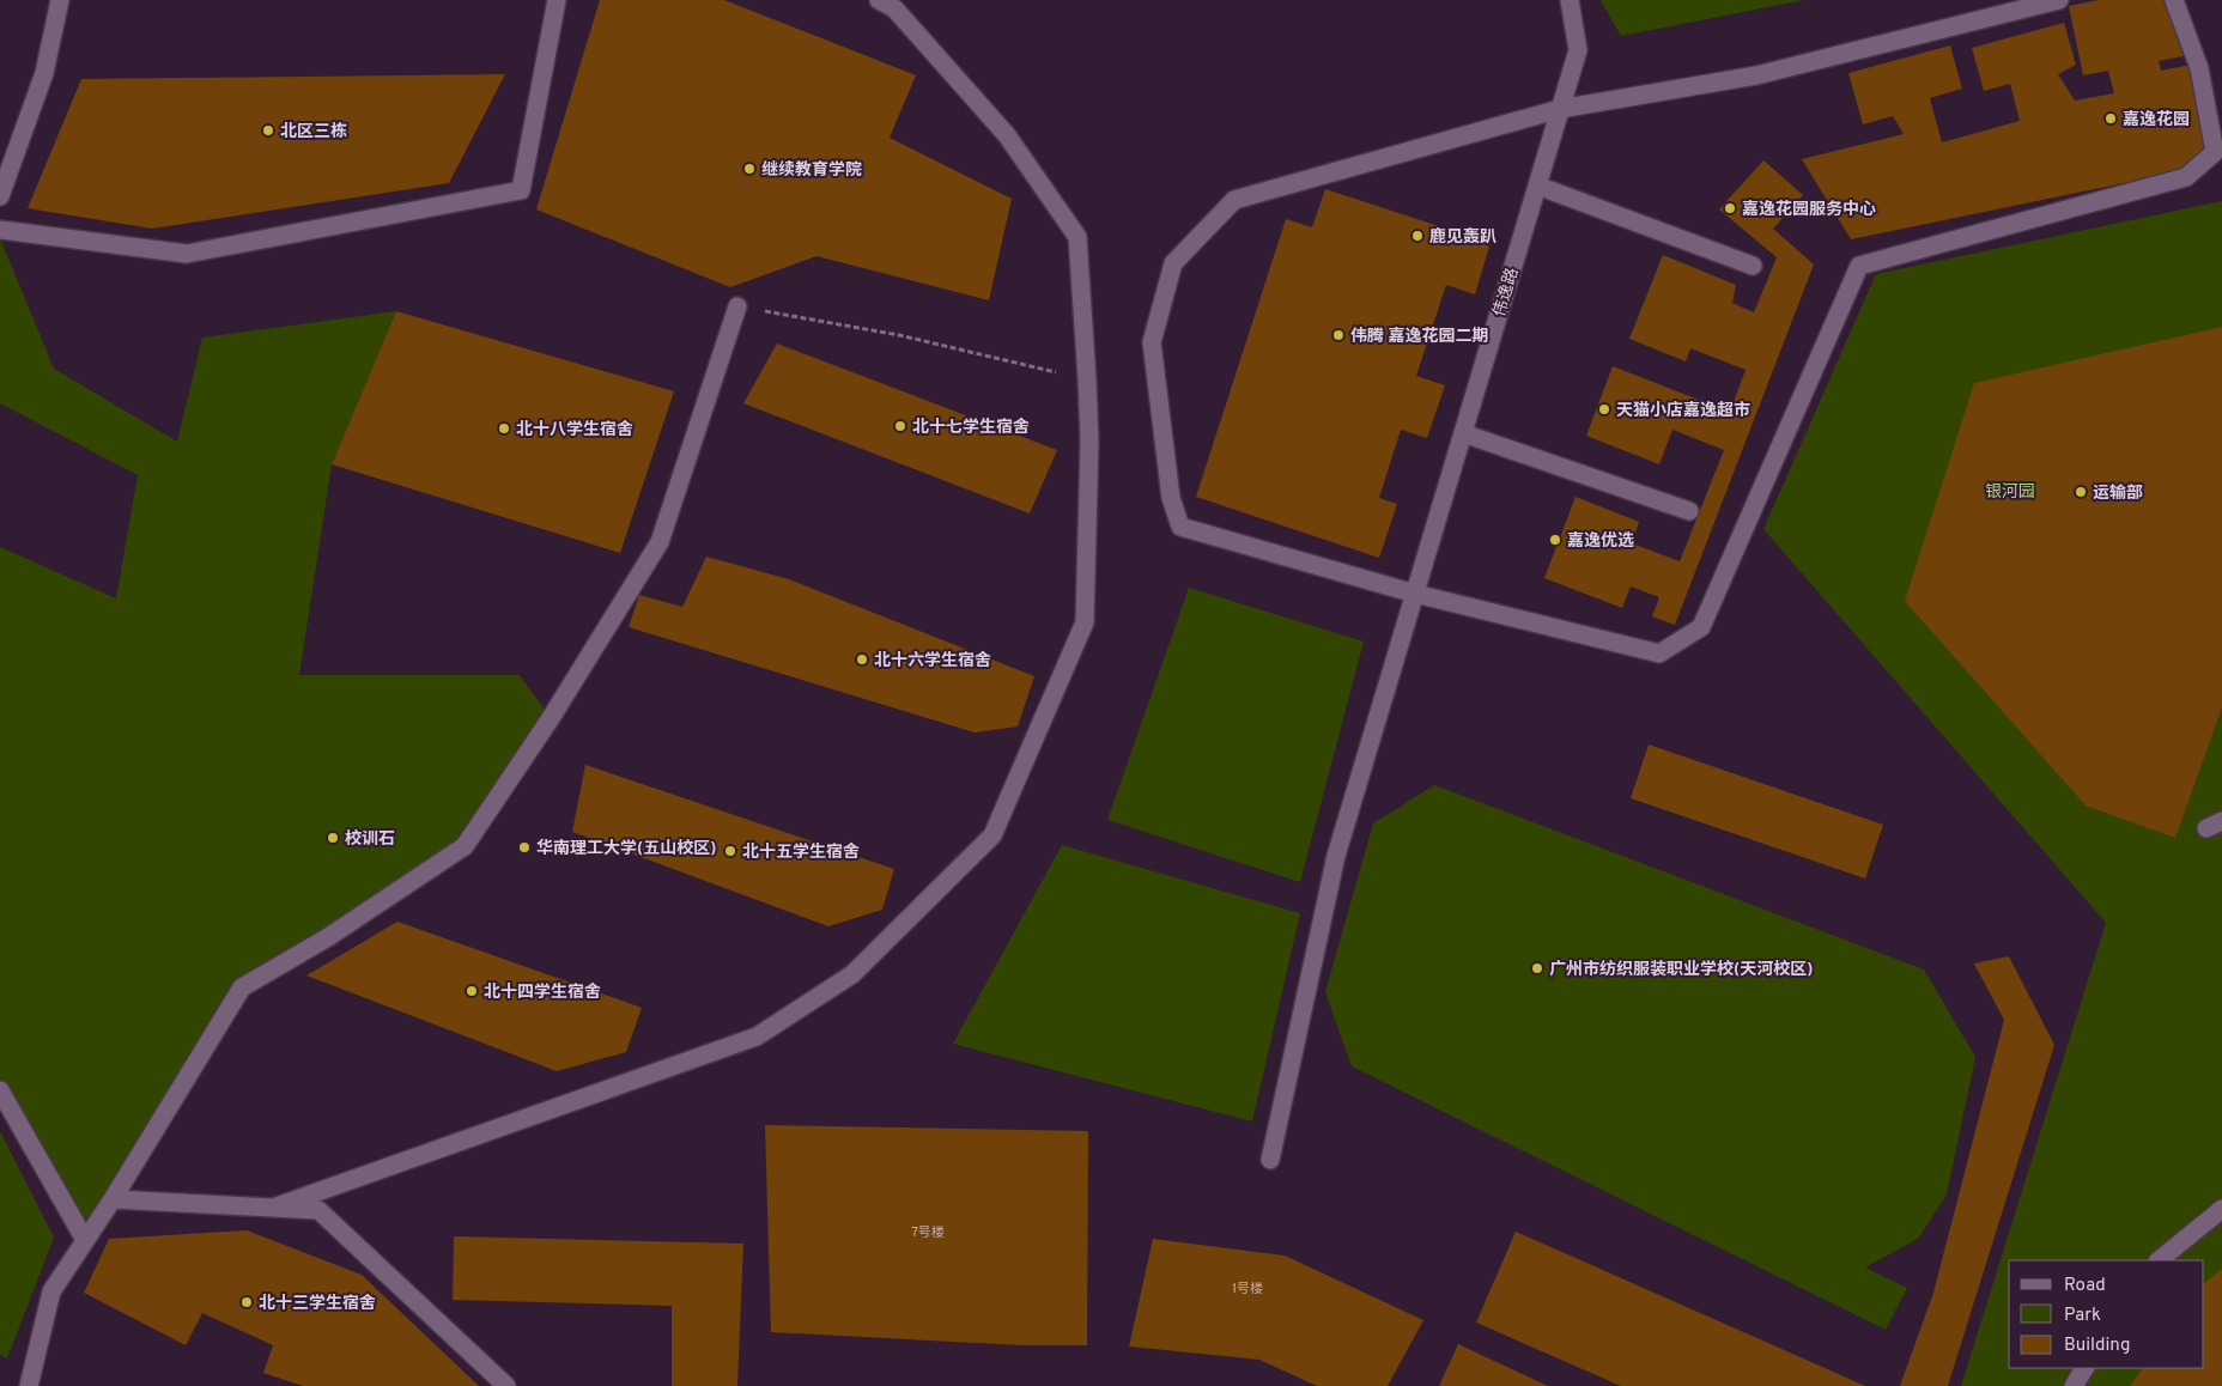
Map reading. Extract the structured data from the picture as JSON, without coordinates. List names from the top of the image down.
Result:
{
  "streets": {
    "street": ["伟逸路"]
  },
  "parks": ["银河园"],
  "places": [
    "嘉逸花园",
    "北区三栋",
    "继续教育学院",
    "嘉逸花园服务中心",
    "鹿见轰趴",
    "伟腾 嘉逸花园二期",
    "天猫小店嘉逸超市",
    "北十七学生宿舍",
    "北十八学生宿舍",
    "运输部",
    "嘉逸优选",
    "北十六学生宿舍",
    "校训石",
    "华南理工大学(五山校区)",
    "北十五学生宿舍",
    "广州市纺织服装职业学校(天河校区)",
    "北十四学生宿舍",
    "北十三学生宿舍"
  ],
  "house_numbers": ["7号楼", "1号楼"],
  "legend": ["Road", "Park", "Building"]
}
